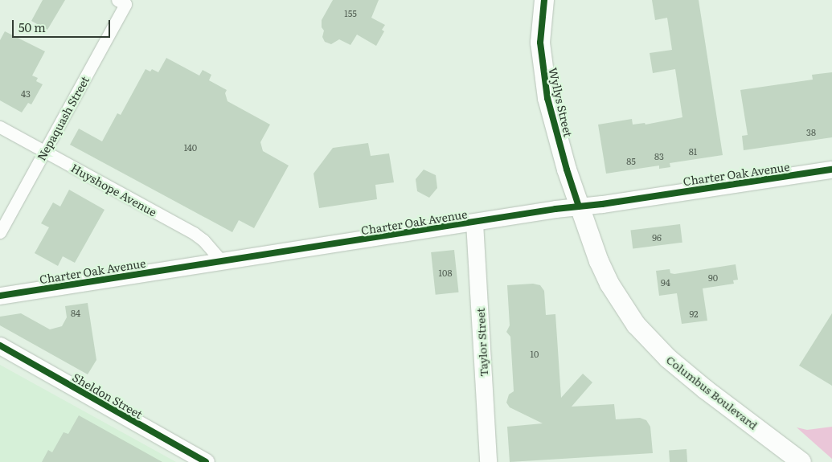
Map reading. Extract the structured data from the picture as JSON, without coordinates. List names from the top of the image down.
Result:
{
  "streets": {
    "main road": ["Wyllys Street", "Columbus Boulevard"],
    "street": [
      "Nepaquash Street",
      "Charter Oak Avenue",
      "Huyshope Avenue",
      "Taylor Street",
      "Sheldon Street"
    ]
  },
  "crossings": [
    ["Wyllys Street", "Charter Oak Avenue"],
    ["Wyllys Street", "Columbus Boulevard"],
    ["Nepaquash Street", "Huyshope Avenue"],
    ["Charter Oak Avenue", "Huyshope Avenue"],
    ["Charter Oak Avenue", "Taylor Street"],
    ["Charter Oak Avenue", "Columbus Boulevard"]
  ],
  "house_numbers": [
    "155",
    "43",
    "38",
    "140",
    "81",
    "83",
    "85",
    "96",
    "108",
    "90",
    "94",
    "84",
    "92",
    "10"
  ],
  "scale_bar": "50 m"
}
